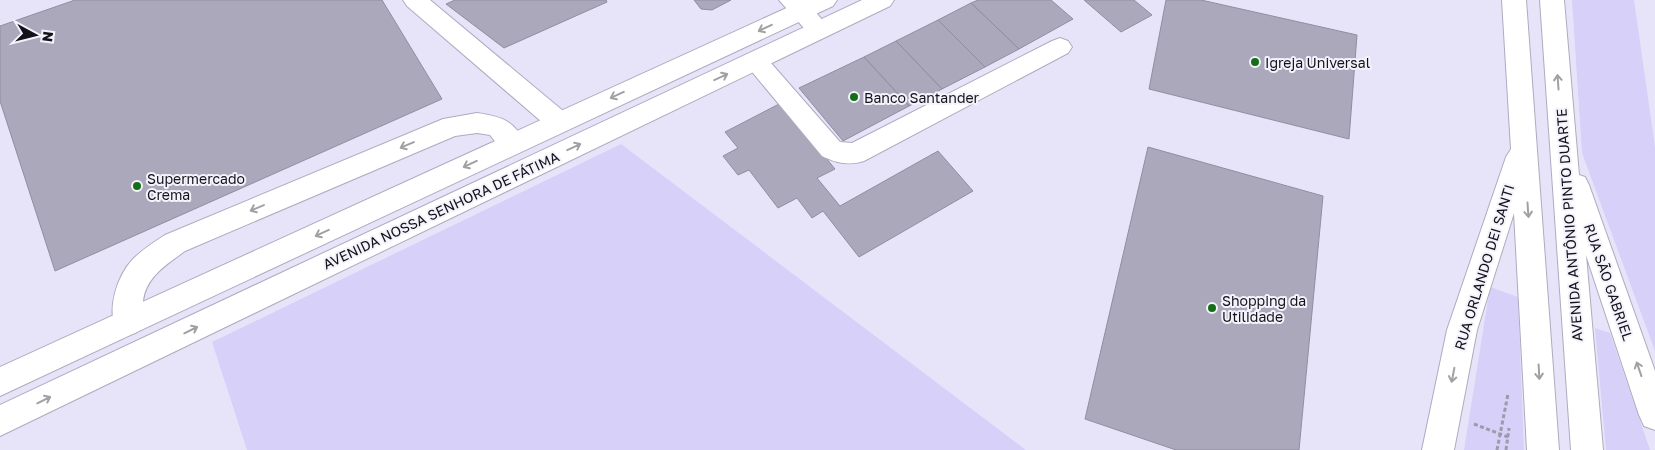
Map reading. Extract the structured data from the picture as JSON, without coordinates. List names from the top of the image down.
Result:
{
  "streets": {
    "main road": [
      "AVENIDA NOSSA SENHORA DE FÁTIMA",
      "AVENIDA ANTÔNIO PINTO DUARTE",
      "RUA ORLANDO DEI SANTI",
      "RUA SÃO GABRIEL"
    ]
  },
  "crossings": [
    ["AVENIDA ANTÔNIO PINTO DUARTE", "RUA SÃO GABRIEL"]
  ],
  "places": [
    "Igreja Universal",
    "Banco Santander",
    "Supermercado Crema",
    "Shopping da Utilidade"
  ],
  "north": "right"
}
